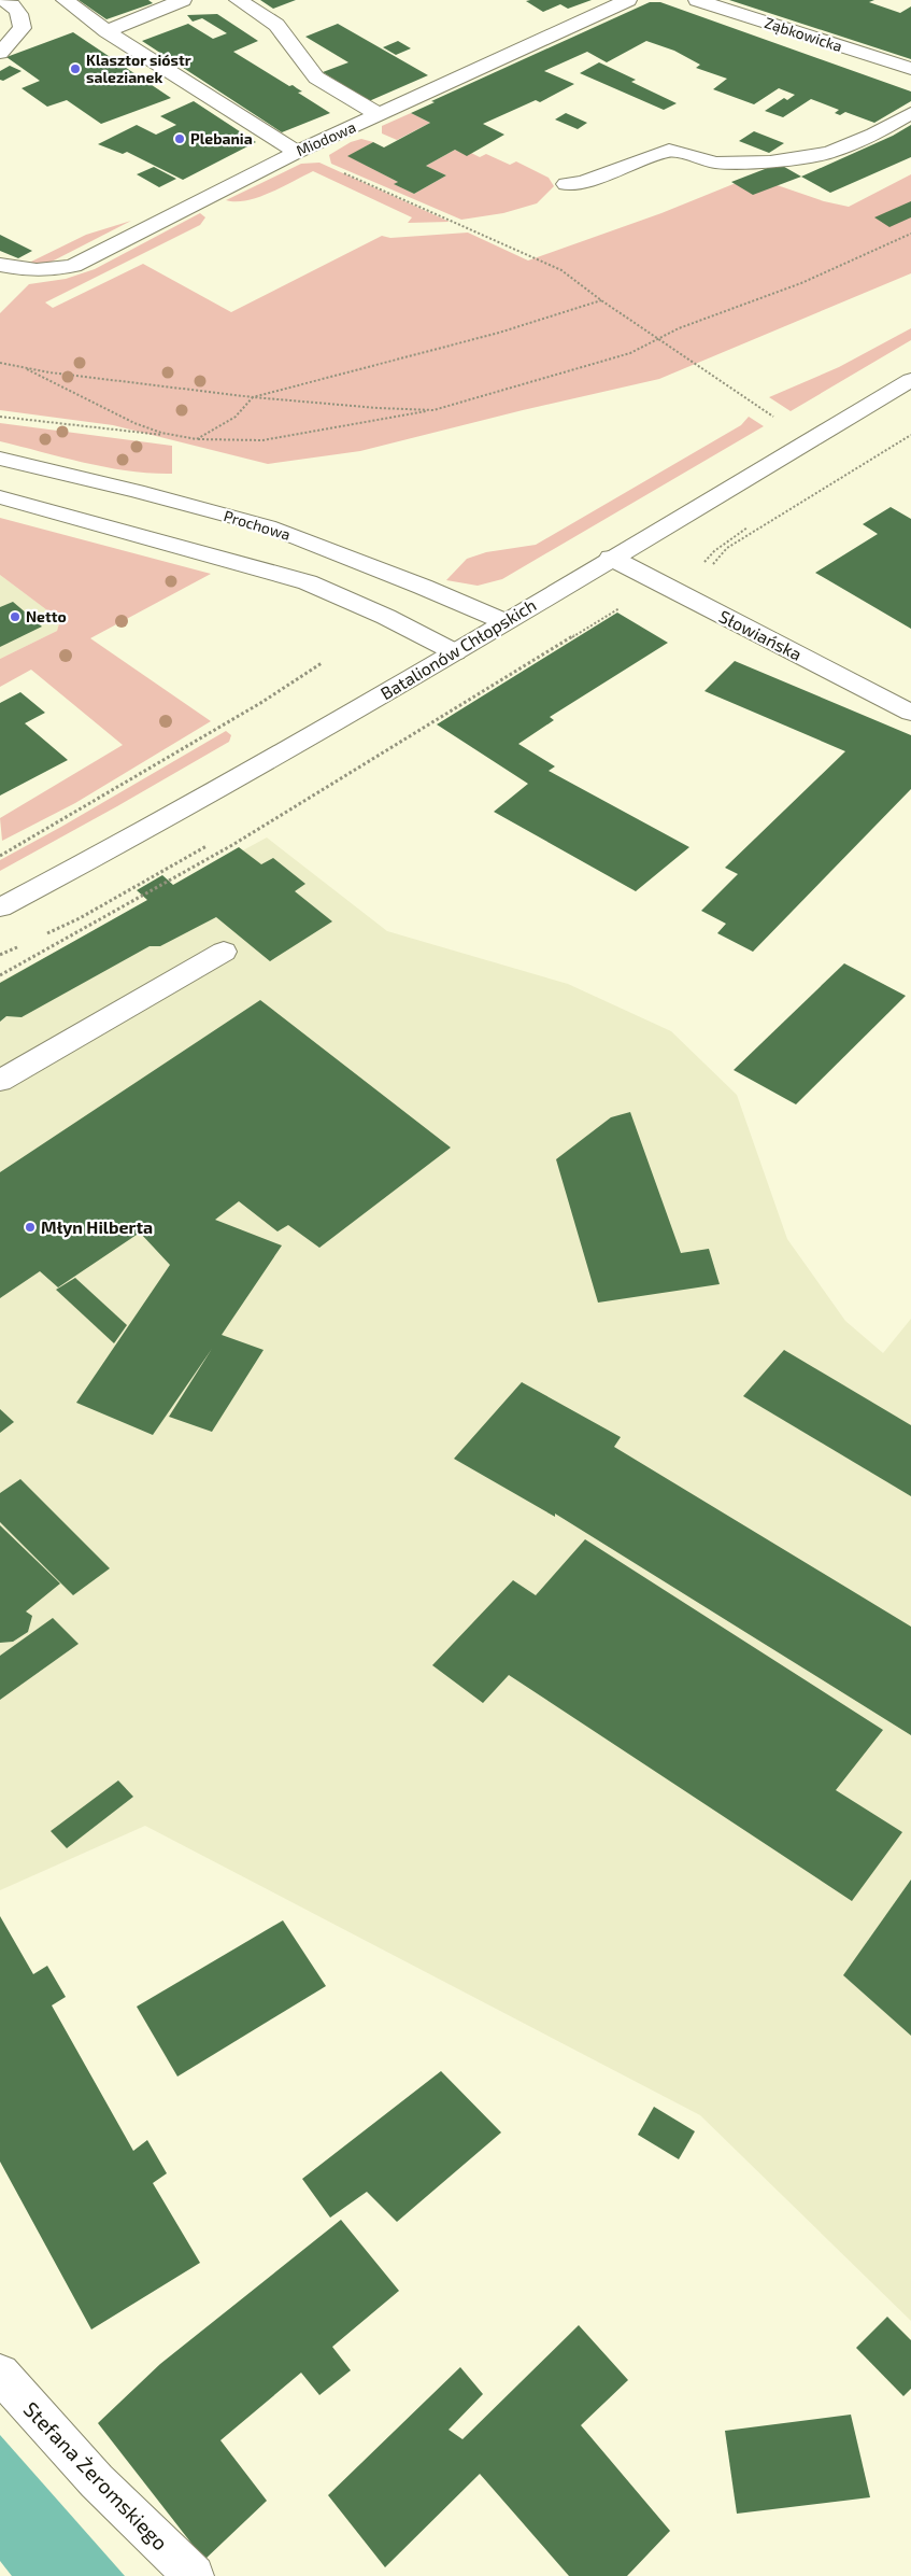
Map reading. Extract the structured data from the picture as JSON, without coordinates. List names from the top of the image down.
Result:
{
  "streets": {
    "street": [
      "Ząbkowicka",
      "Miodowa",
      "Prochowa",
      "Słowiańska",
      "Batalionów Chłopskich",
      "Stefana Żeromskiego"
    ]
  },
  "crossings": [
    ["Prochowa", "Batalionów Chłopskich"],
    ["Słowiańska", "Batalionów Chłopskich"]
  ],
  "places": [
    "Klasztor sióstr salezianek",
    "Plebania",
    "Netto",
    "Młyn Hilberta"
  ]
}
